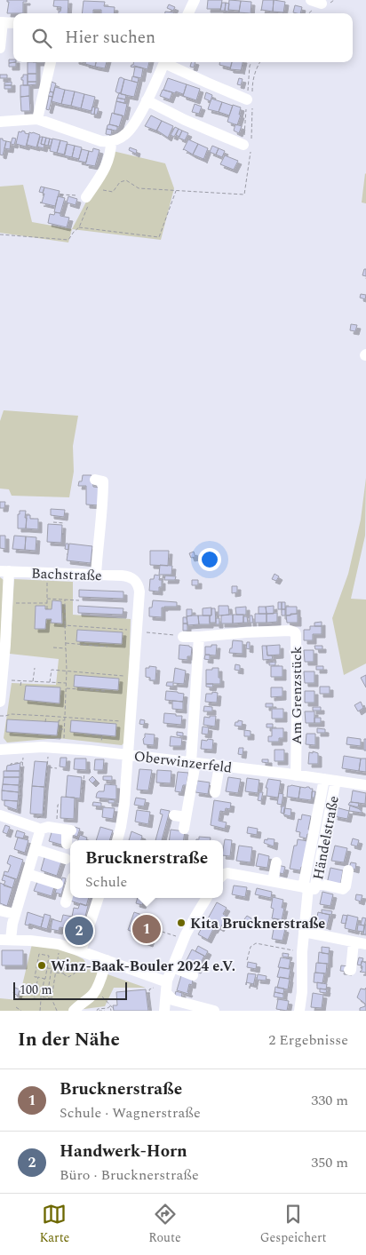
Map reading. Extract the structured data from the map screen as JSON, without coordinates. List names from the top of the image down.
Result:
{
  "streets": {
    "street": [
      "Bachstraße",
      "Am Grenzstück",
      "Oberwinzerfeld",
      "Händelstraße"
    ]
  },
  "crossings": [
    ["Am Grenzstück", "Oberwinzerfeld"],
    ["Oberwinzerfeld", "Händelstraße"]
  ],
  "places": ["Kita Brucknerstraße", "Winz-Baak-Bouler 2024 e.V."],
  "scale_bar": "100 m",
  "page": {
    "search": "Hier suchen",
    "popup": ["Brucknerstraße", "Schule"],
    "pins": ["1", "2"],
    "scale": "100 m",
    "heading": ["In der Nähe", "2 Ergebnisse"],
    "list": [
      {
        "mark": "1",
        "name": "Brucknerstraße",
        "note": "Schule · Wagnerstraße",
        "value": "330 m"
      },
      {
        "mark": "2",
        "name": "Handwerk-Horn",
        "note": "Büro · Brucknerstraße",
        "value": "350 m"
      }
    ],
    "nav": ["Karte", "Route", "Gespeichert"]
  }
}
